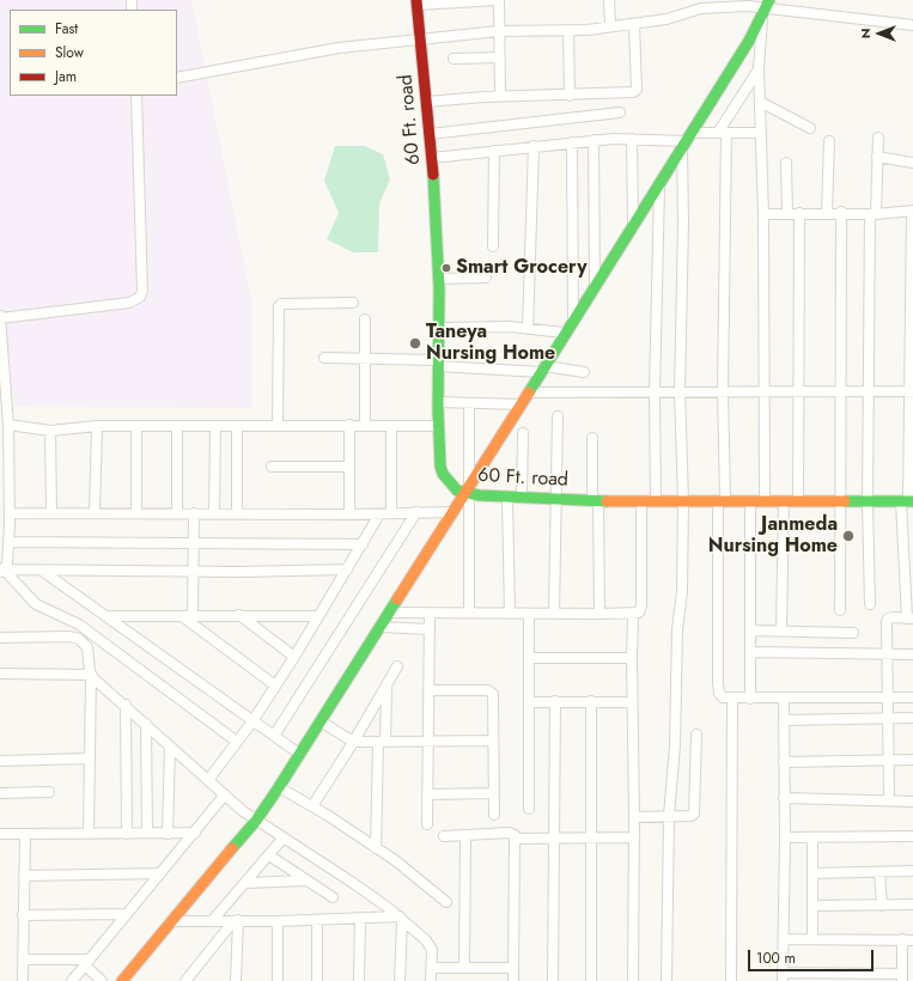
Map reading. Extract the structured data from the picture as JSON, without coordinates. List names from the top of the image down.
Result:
{
  "streets": {
    "street": ["60 Ft. road"]
  },
  "places": ["Smart Grocery", "Taneya Nursing Home", "Janmeda Nursing Home"],
  "legend": ["Fast", "Slow", "Jam"],
  "scale_bar": "100 m",
  "north": "left"
}
